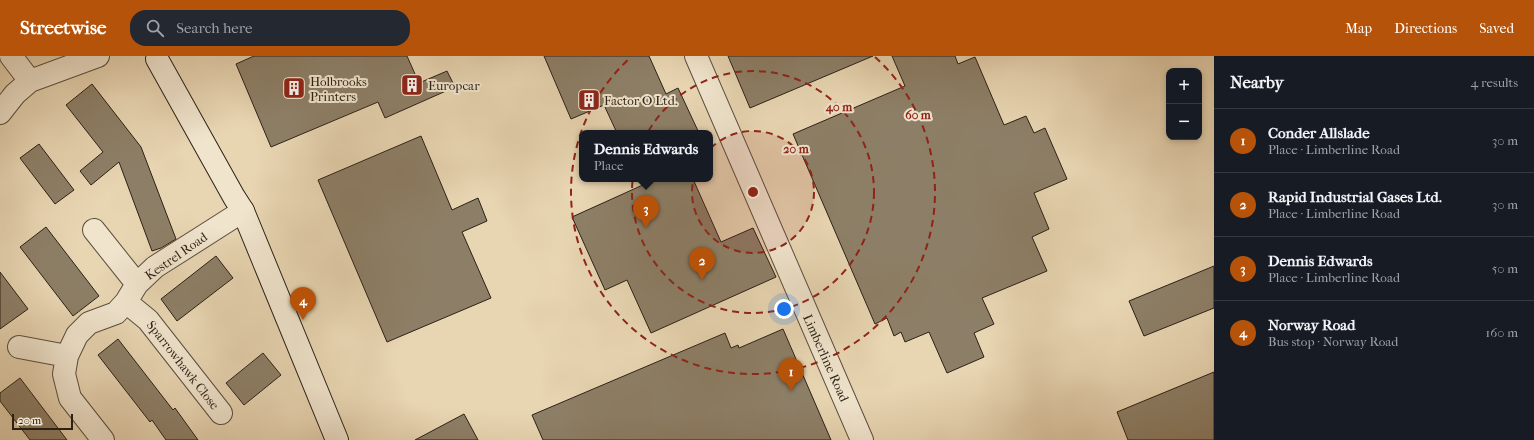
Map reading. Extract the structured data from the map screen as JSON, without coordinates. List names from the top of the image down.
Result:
{
  "streets": {
    "street": ["Kestrel Road", "Limberline Road", "Sparrowhawk Close"]
  },
  "crossings": [
    ["Kestrel Road", "Sparrowhawk Close"]
  ],
  "places": {
    "building": ["Europcar", "Holbrooks Printers", "Factor O Ltd."]
  },
  "scale_bar": "20 m",
  "page": {
    "header": "Streetwise",
    "search": "Search here",
    "nav": ["Map", "Directions", "Saved"],
    "heading": ["Nearby", "4 results"],
    "map_buttons": ["+", "−"],
    "list": [
      {
        "mark": "1",
        "name": "Conder Allslade",
        "note": "Place · Limberline Road",
        "value": "30 m"
      },
      {
        "mark": "2",
        "name": "Rapid Industrial Gases Ltd.",
        "note": "Place · Limberline Road",
        "value": "30 m"
      },
      {
        "mark": "3",
        "name": "Dennis Edwards",
        "note": "Place · Limberline Road",
        "value": "50 m"
      },
      {
        "mark": "4",
        "name": "Norway Road",
        "note": "Bus stop · Norway Road",
        "value": "160 m"
      }
    ],
    "popup": ["Dennis Edwards", "Place"],
    "pins": [
      "3",
      "2",
      "4",
      "1"
    ],
    "scale": "20 m"
  },
  "rings": ["40 m", "60 m", "20 m"]
}
